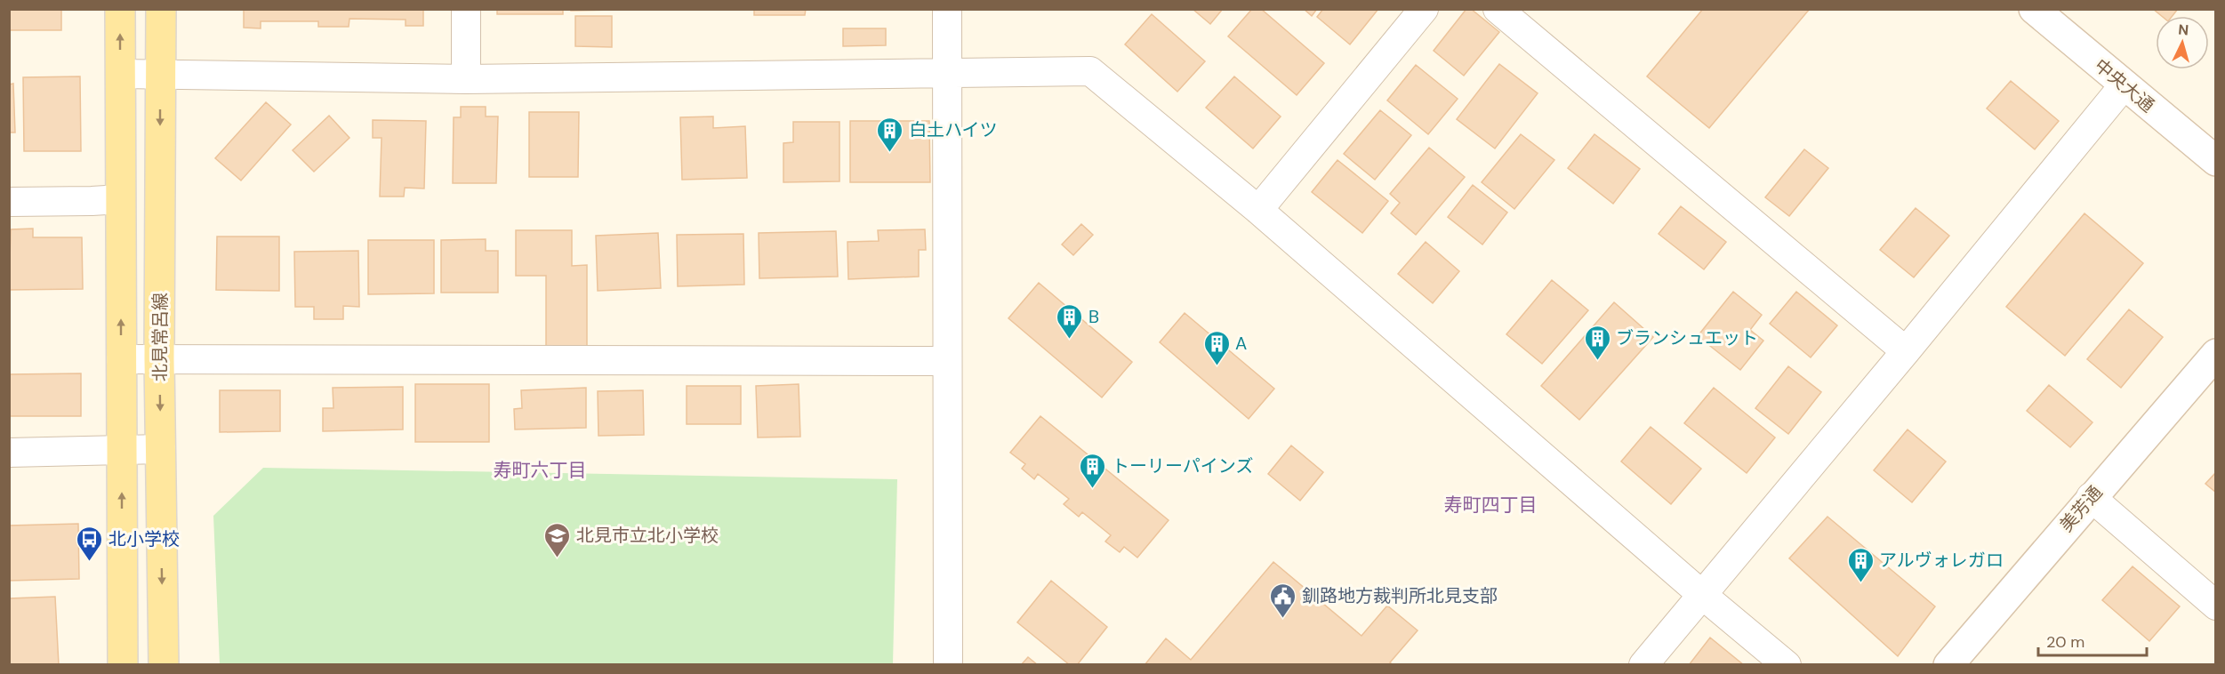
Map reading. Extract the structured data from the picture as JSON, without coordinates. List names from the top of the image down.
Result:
{
  "streets": {
    "main road": ["北見常呂線"],
    "street": ["中央大通", "美芳通"]
  },
  "districts": ["寿町六丁目", "寿町四丁目"],
  "places": {
    "building": [
      "白土ハイツ",
      "B",
      "ブランシュエット",
      "A",
      "トーリーパインズ",
      "アルヴォレガロ"
    ],
    "school or university": ["北見市立北小学校"],
    "bus stop": ["北小学校"],
    "public building": ["釧路地方裁判所北見支部"]
  },
  "scale_bar": "20 m",
  "north": "top"
}
